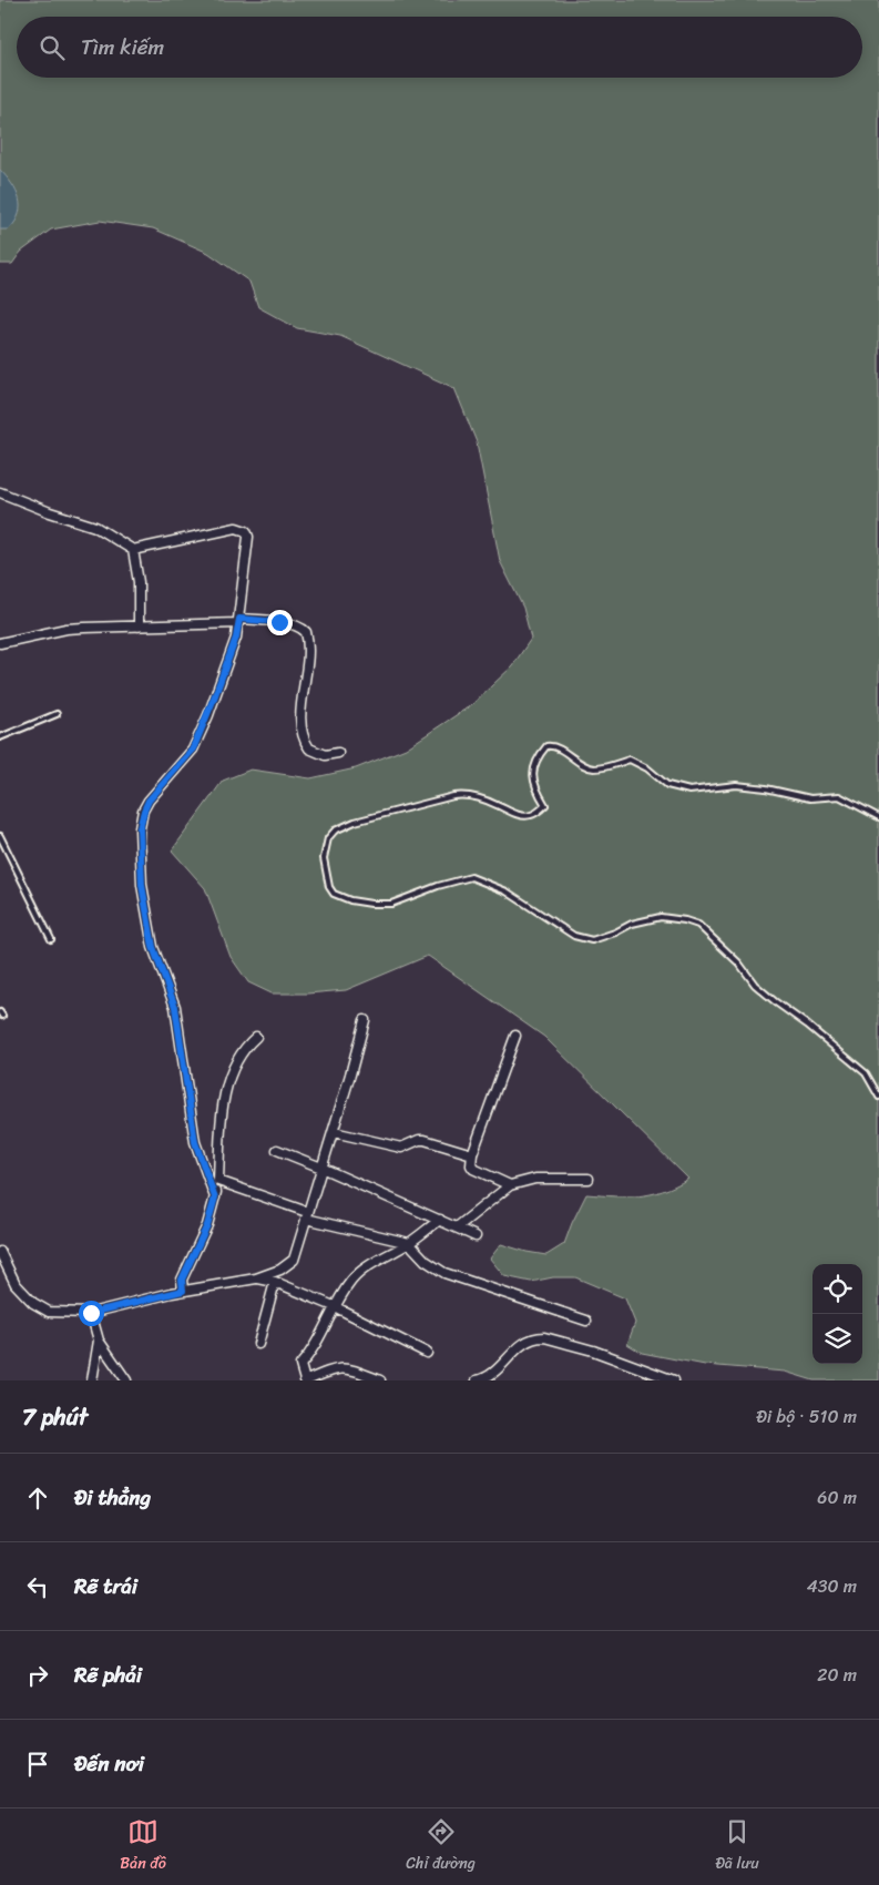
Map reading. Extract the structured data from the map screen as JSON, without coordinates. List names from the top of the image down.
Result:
{
  "page": {
    "search": "Tìm kiếm",
    "heading": ["7 phút", "Đi bộ · 510 m"],
    "list": [
      ["Đi thẳng", "60 m"],
      ["Rẽ trái", "430 m"],
      ["Rẽ phải", "20 m"],
      "Đến nơi"
    ],
    "nav": ["Bản đồ", "Chỉ đường", "Đã lưu"]
  }
}
